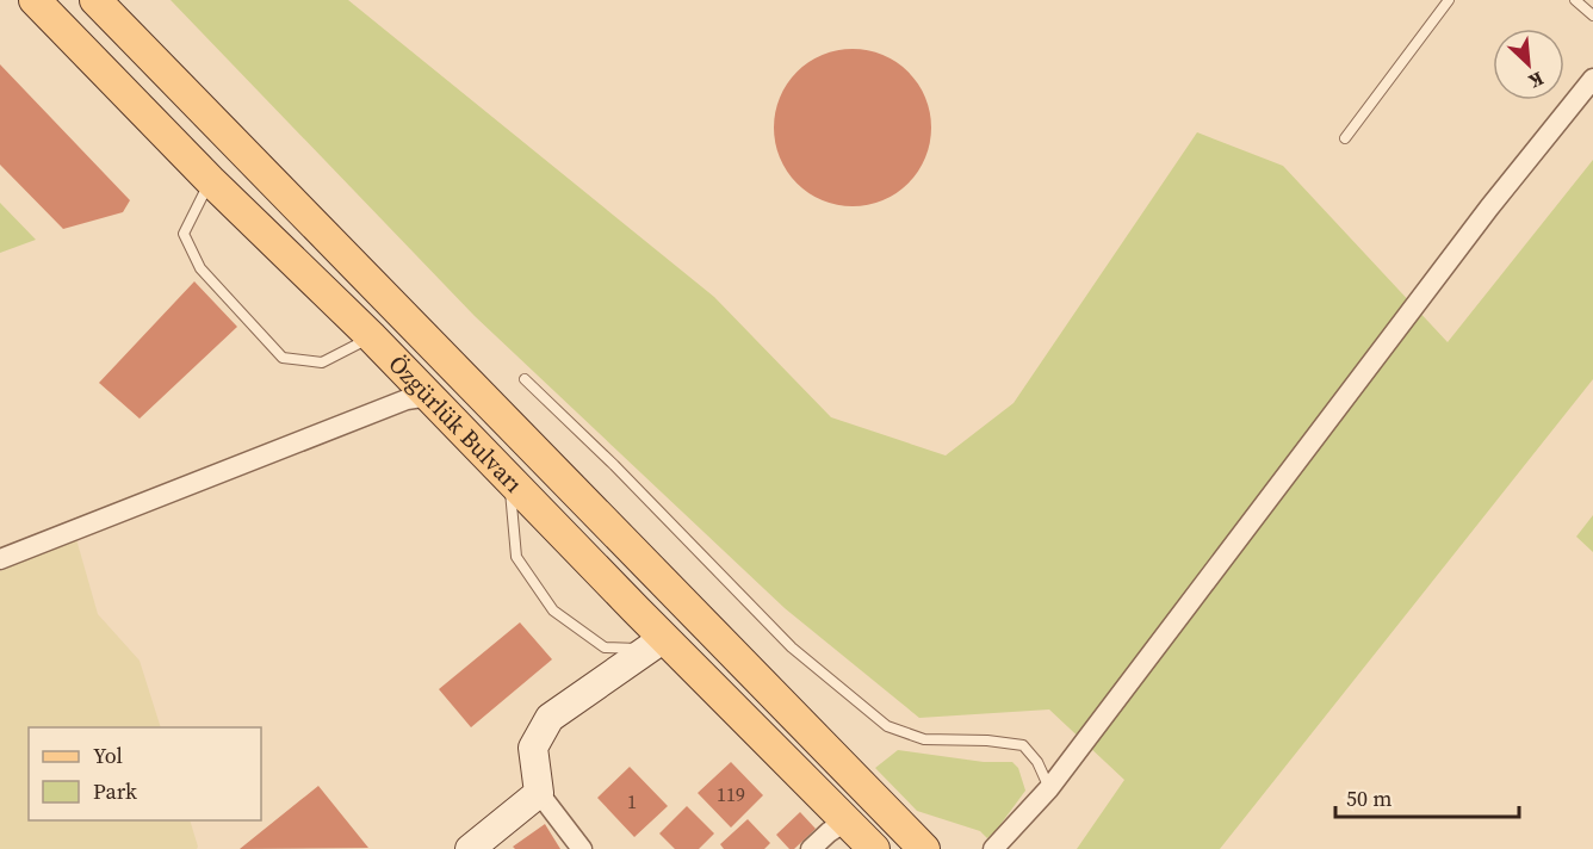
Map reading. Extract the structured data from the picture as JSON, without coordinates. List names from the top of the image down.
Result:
{
  "streets": {
    "main road": ["Özgürlük Bulvarı"]
  },
  "house_numbers": ["119", "1"],
  "legend": ["Yol", "Park"],
  "scale_bar": "50 m",
  "north": "bottom right"
}
